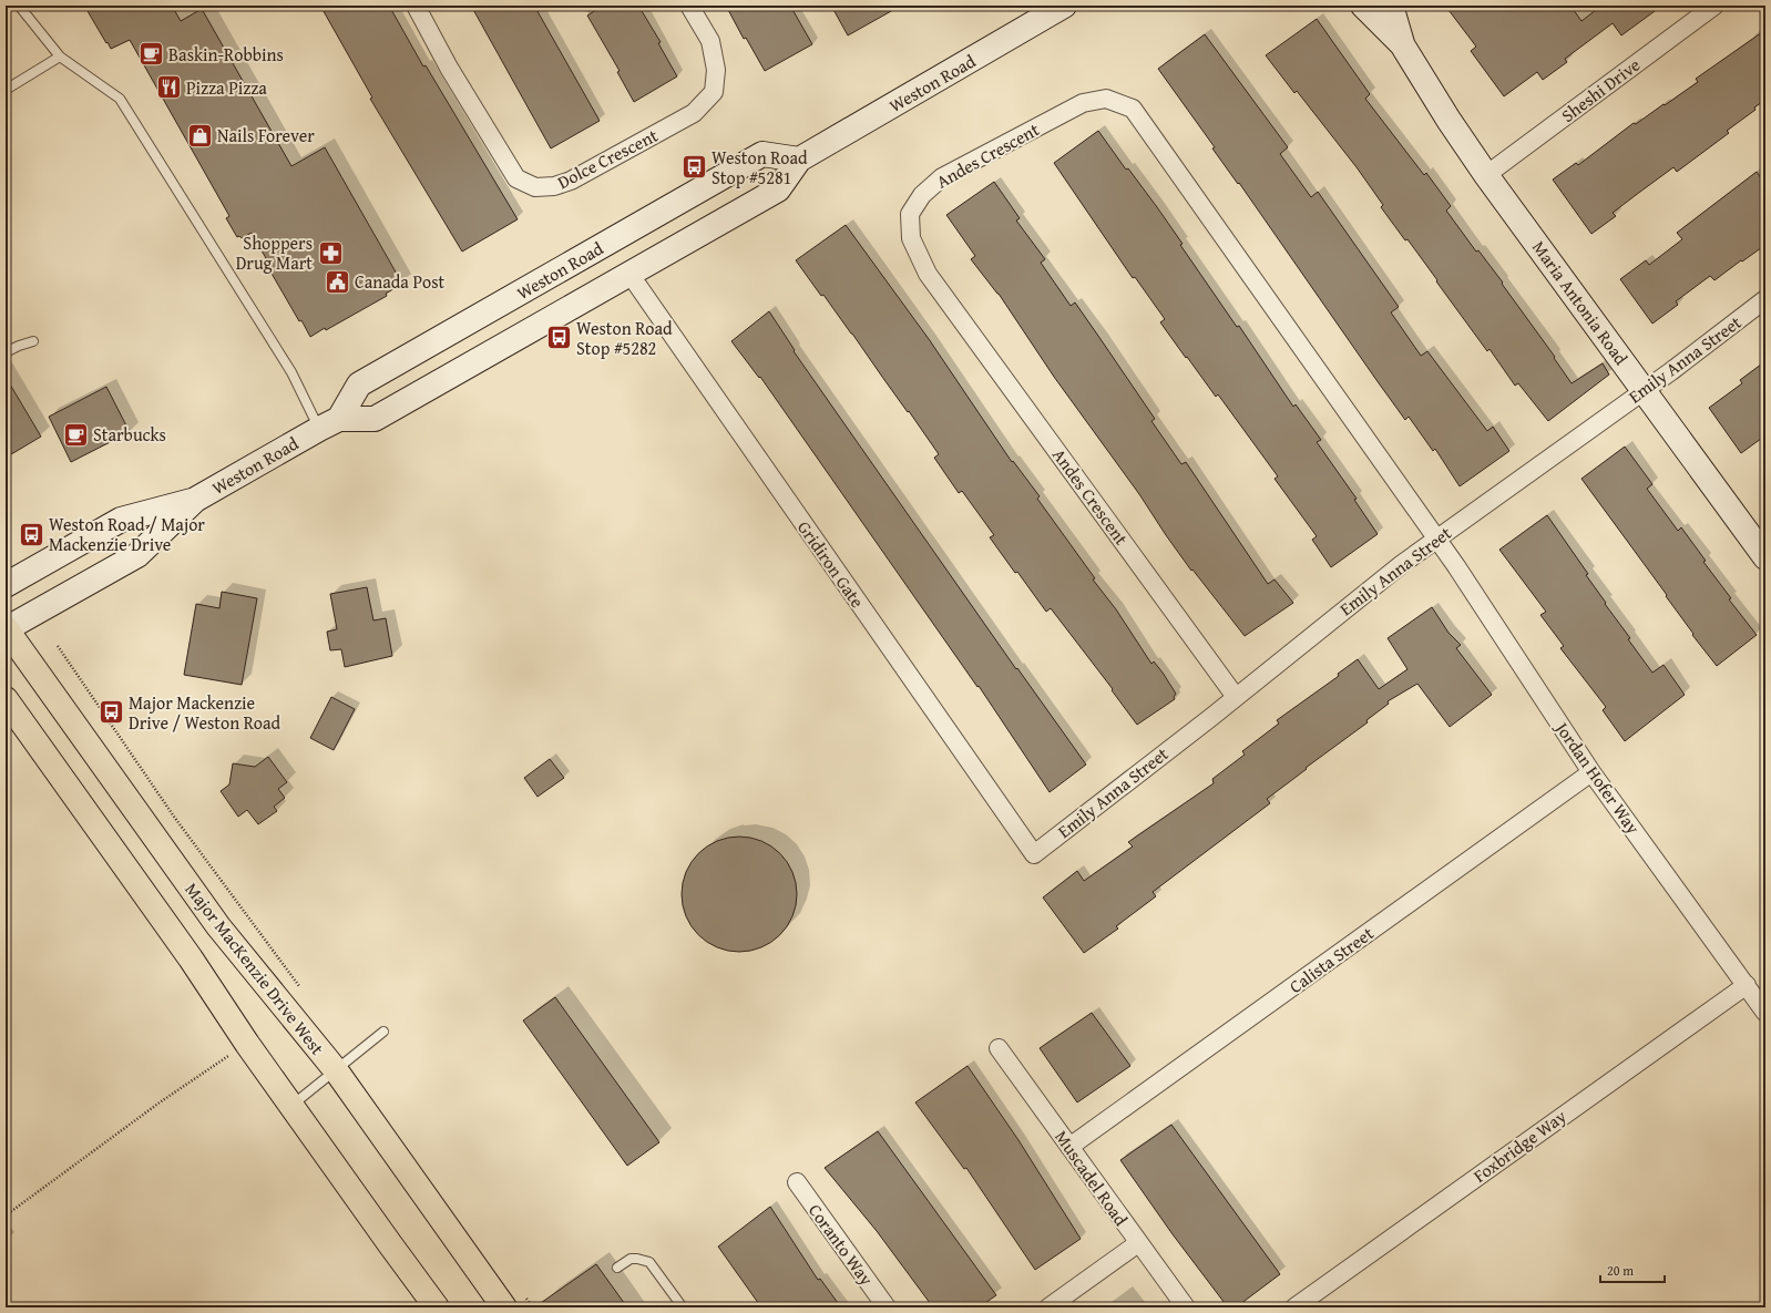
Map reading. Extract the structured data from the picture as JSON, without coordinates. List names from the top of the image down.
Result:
{
  "streets": {
    "main road": ["Weston Road", "Maria Antonia Road", "Major MacKenzie Drive West"],
    "street": [
      "Sheshi Drive",
      "Andes Crescent",
      "Dolce Crescent",
      "Emily Anna Street",
      "Gridiron Gate",
      "Jordan Hofer Way",
      "Calista Street",
      "Foxbridge Way",
      "Muscadel Road",
      "Coranto Way"
    ]
  },
  "crossings": [
    ["Weston Road", "Gridiron Gate"],
    ["Weston Road", "Major MacKenzie Drive West"],
    ["Sheshi Drive", "Maria Antonia Road"],
    ["Andes Crescent", "Emily Anna Street"],
    ["Andes Crescent", "Jordan Hofer Way"],
    ["Maria Antonia Road", "Emily Anna Street"],
    ["Emily Anna Street", "Gridiron Gate"],
    ["Emily Anna Street", "Jordan Hofer Way"],
    ["Jordan Hofer Way", "Calista Street"],
    ["Jordan Hofer Way", "Foxbridge Way"],
    ["Calista Street", "Muscadel Road"]
  ],
  "places": {
    "cafe": ["Baskin-Robbins", "Starbucks"],
    "restaurant": ["Pizza Pizza"],
    "shop": ["Nails Forever"],
    "bus stop": [
      "Weston Road Stop #5281",
      "Weston Road Stop #5282",
      "Weston Road / Major Mackenzie Drive",
      "Major Mackenzie Drive / Weston Road"
    ],
    "pharmacy": ["Shoppers Drug Mart"],
    "public building": ["Canada Post"]
  },
  "scale_bar": "20 m"
}
